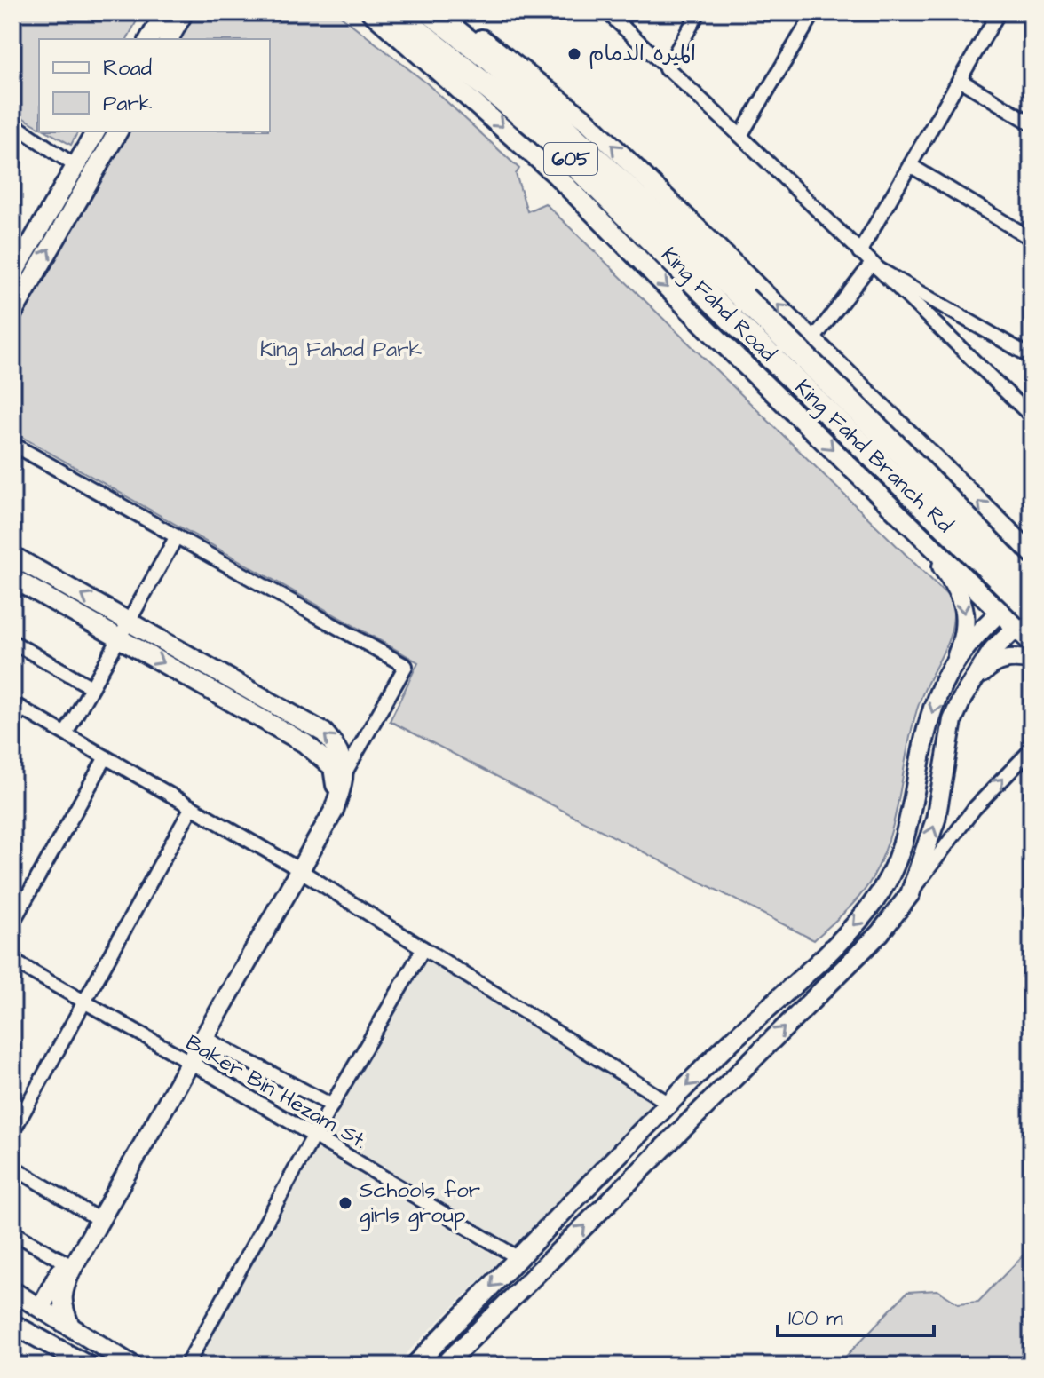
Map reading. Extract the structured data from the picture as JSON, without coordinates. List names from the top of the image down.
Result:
{
  "streets": {
    "highway": ["605", "King Fahd Road"],
    "street": ["King Fahd Branch Rd", "Baker Bin Hezam St."]
  },
  "parks": ["King Fahad Park"],
  "places": ["الميره الدمام", "Schools for girls group"],
  "legend": ["Road", "Park"],
  "scale_bar": "100 m"
}
